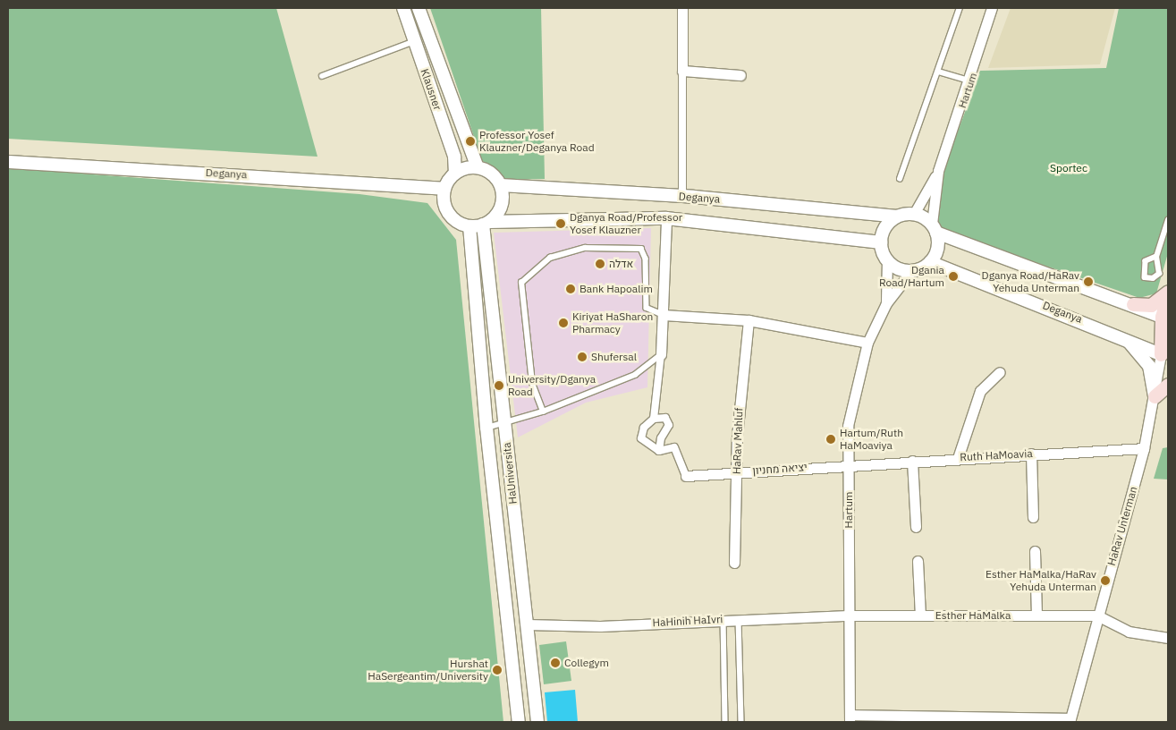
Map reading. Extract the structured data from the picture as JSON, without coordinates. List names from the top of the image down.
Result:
{
  "streets": {
    "street": [
      "Klausner",
      "Hartum",
      "Deganya",
      "HaRav Mahluf",
      "Ruth HaMoavia",
      "יציאה מחניון",
      "HaUniversita",
      "HaRav Unterman",
      "Esther HaMalka",
      "HaHinih HaIvri"
    ]
  },
  "crossings": [
    ["Klausner", "Deganya"],
    ["Klausner", "HaUniversita"],
    ["Hartum", "Deganya"],
    ["Hartum", "Ruth HaMoavia"],
    ["Hartum", "יציאה מחניון"],
    ["Hartum", "Esther HaMalka"],
    ["Hartum", "HaHinih HaIvri"],
    ["Deganya", "HaUniversita"],
    ["Deganya", "HaRav Unterman"],
    ["HaRav Mahluf", "יציאה מחניון"],
    ["Ruth HaMoavia", "יציאה מחניון"],
    ["Ruth HaMoavia", "HaRav Unterman"],
    ["HaUniversita", "HaHinih HaIvri"],
    ["HaRav Unterman", "Esther HaMalka"],
    ["Esther HaMalka", "HaHinih HaIvri"]
  ],
  "parks": ["Sportec"],
  "places": [
    "Professor Yosef Klauzner/Deganya Road",
    "Dganya Road/Professor Yosef Klauzner",
    "אדלה",
    "Dgania Road/Hartum",
    "Dganya Road/HaRav Yehuda Unterman",
    "Bank Hapoalim",
    "Kiriyat HaSharon Pharmacy",
    "Shufersal",
    "University/Dganya Road",
    "Hartum/Ruth HaMoaviya",
    "Esther HaMalka/HaRav Yehuda Unterman",
    "Collegym",
    "Hurshat HaSergeantim/University"
  ]
}
